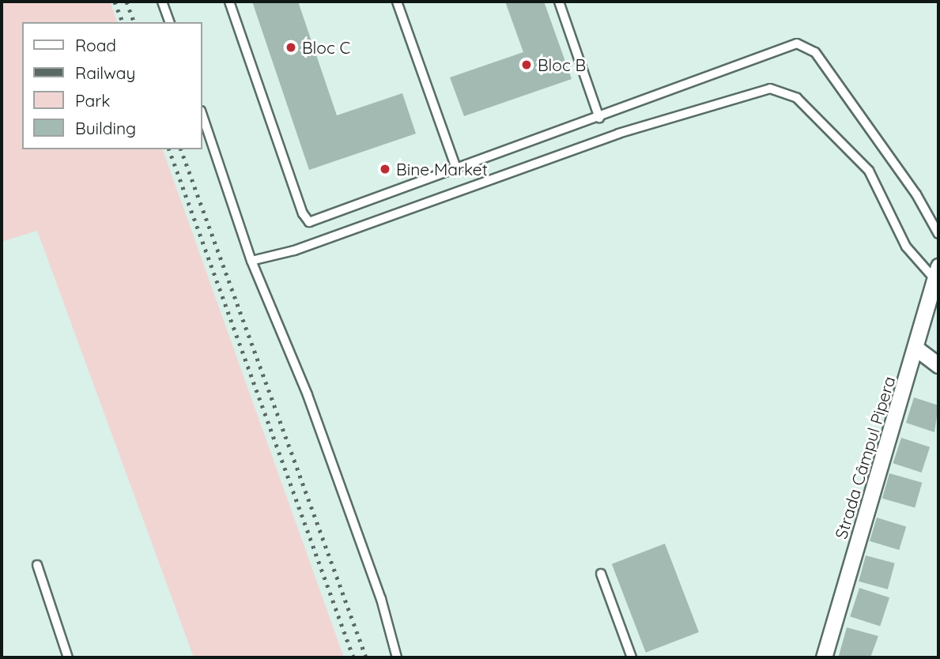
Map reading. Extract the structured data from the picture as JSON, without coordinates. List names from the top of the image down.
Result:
{
  "streets": {
    "street": ["Strada Câmpul Pipera"]
  },
  "places": ["Bloc C", "Bloc B", "Bine Market"],
  "legend": [
    "Road",
    "Railway",
    "Park",
    "Building"
  ]
}
